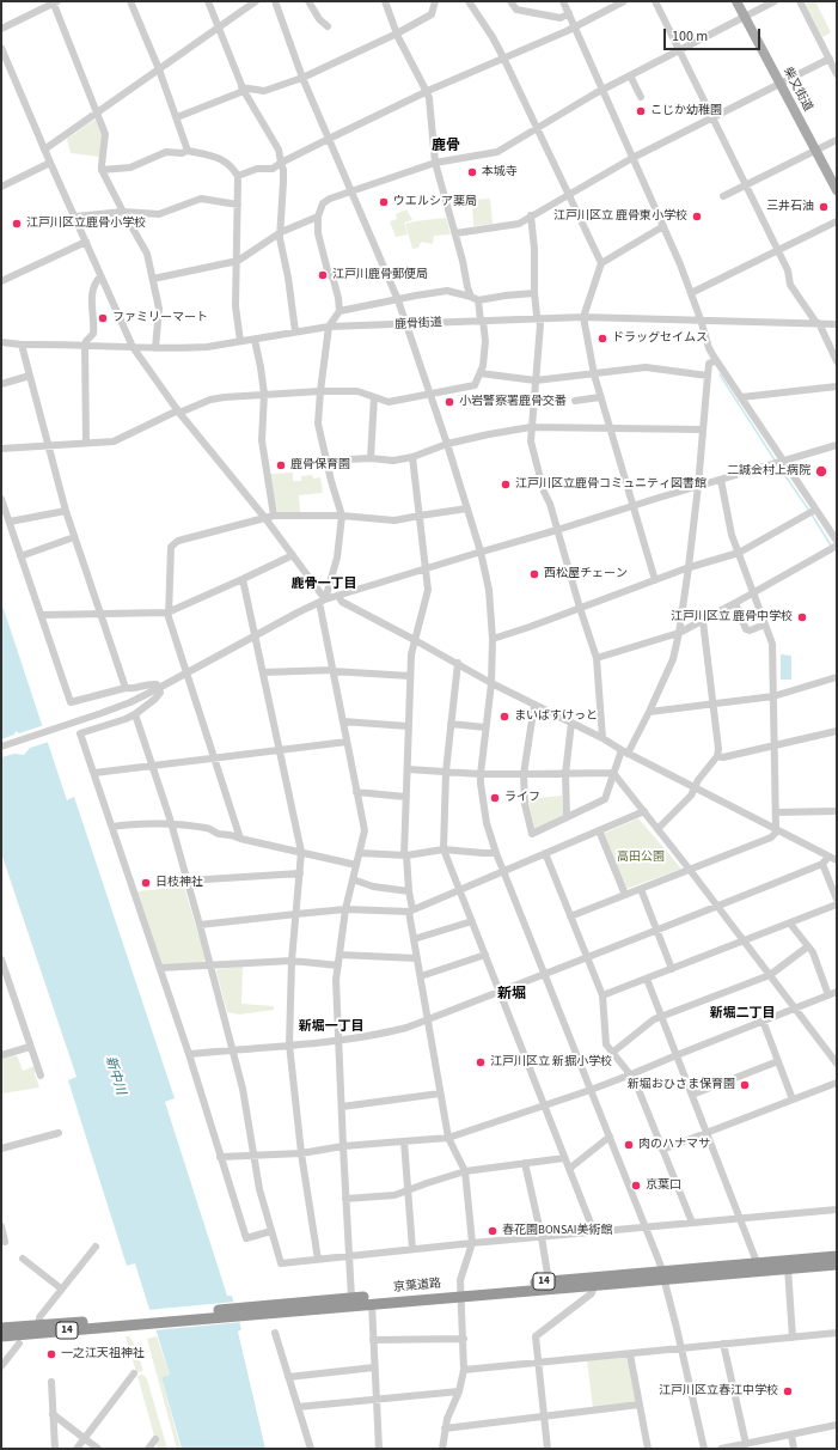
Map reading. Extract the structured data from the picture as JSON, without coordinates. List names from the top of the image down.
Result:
{
  "streets": {
    "highway": ["14", "京葉道路"],
    "main road": ["柴又街道"],
    "street": ["鹿骨街道"]
  },
  "districts": [
    "鹿骨",
    "鹿骨一丁目",
    "新堀",
    "新堀二丁目",
    "新堀一丁目"
  ],
  "water": ["新中川"],
  "parks": ["高田公園"],
  "places": [
    "こじか幼稚園",
    "本城寺",
    "ウエルシア薬局",
    "三井石油",
    "江戸川区立 鹿骨東小学校",
    "江戸川区立鹿骨小学校",
    "江戸川鹿骨郵便局",
    "ファミリーマート",
    "ドラッグセイムス",
    "小岩警察署鹿骨交番",
    "鹿骨保育園",
    "二誠会村上病院",
    "江戸川区立鹿骨コミュニティ図書館",
    "西松屋チェーン",
    "江戸川区立 鹿骨中学校",
    "まいばすけっと",
    "ライフ",
    "日枝神社",
    "江戸川区立 新掘小学校",
    "新堀おひさま保育園",
    "肉のハナマサ",
    "京葉口",
    "春花園BONSAI美術館",
    "一之江天祖神社",
    "江戸川区立春江中学校"
  ],
  "scale_bar": "100 m"
}
